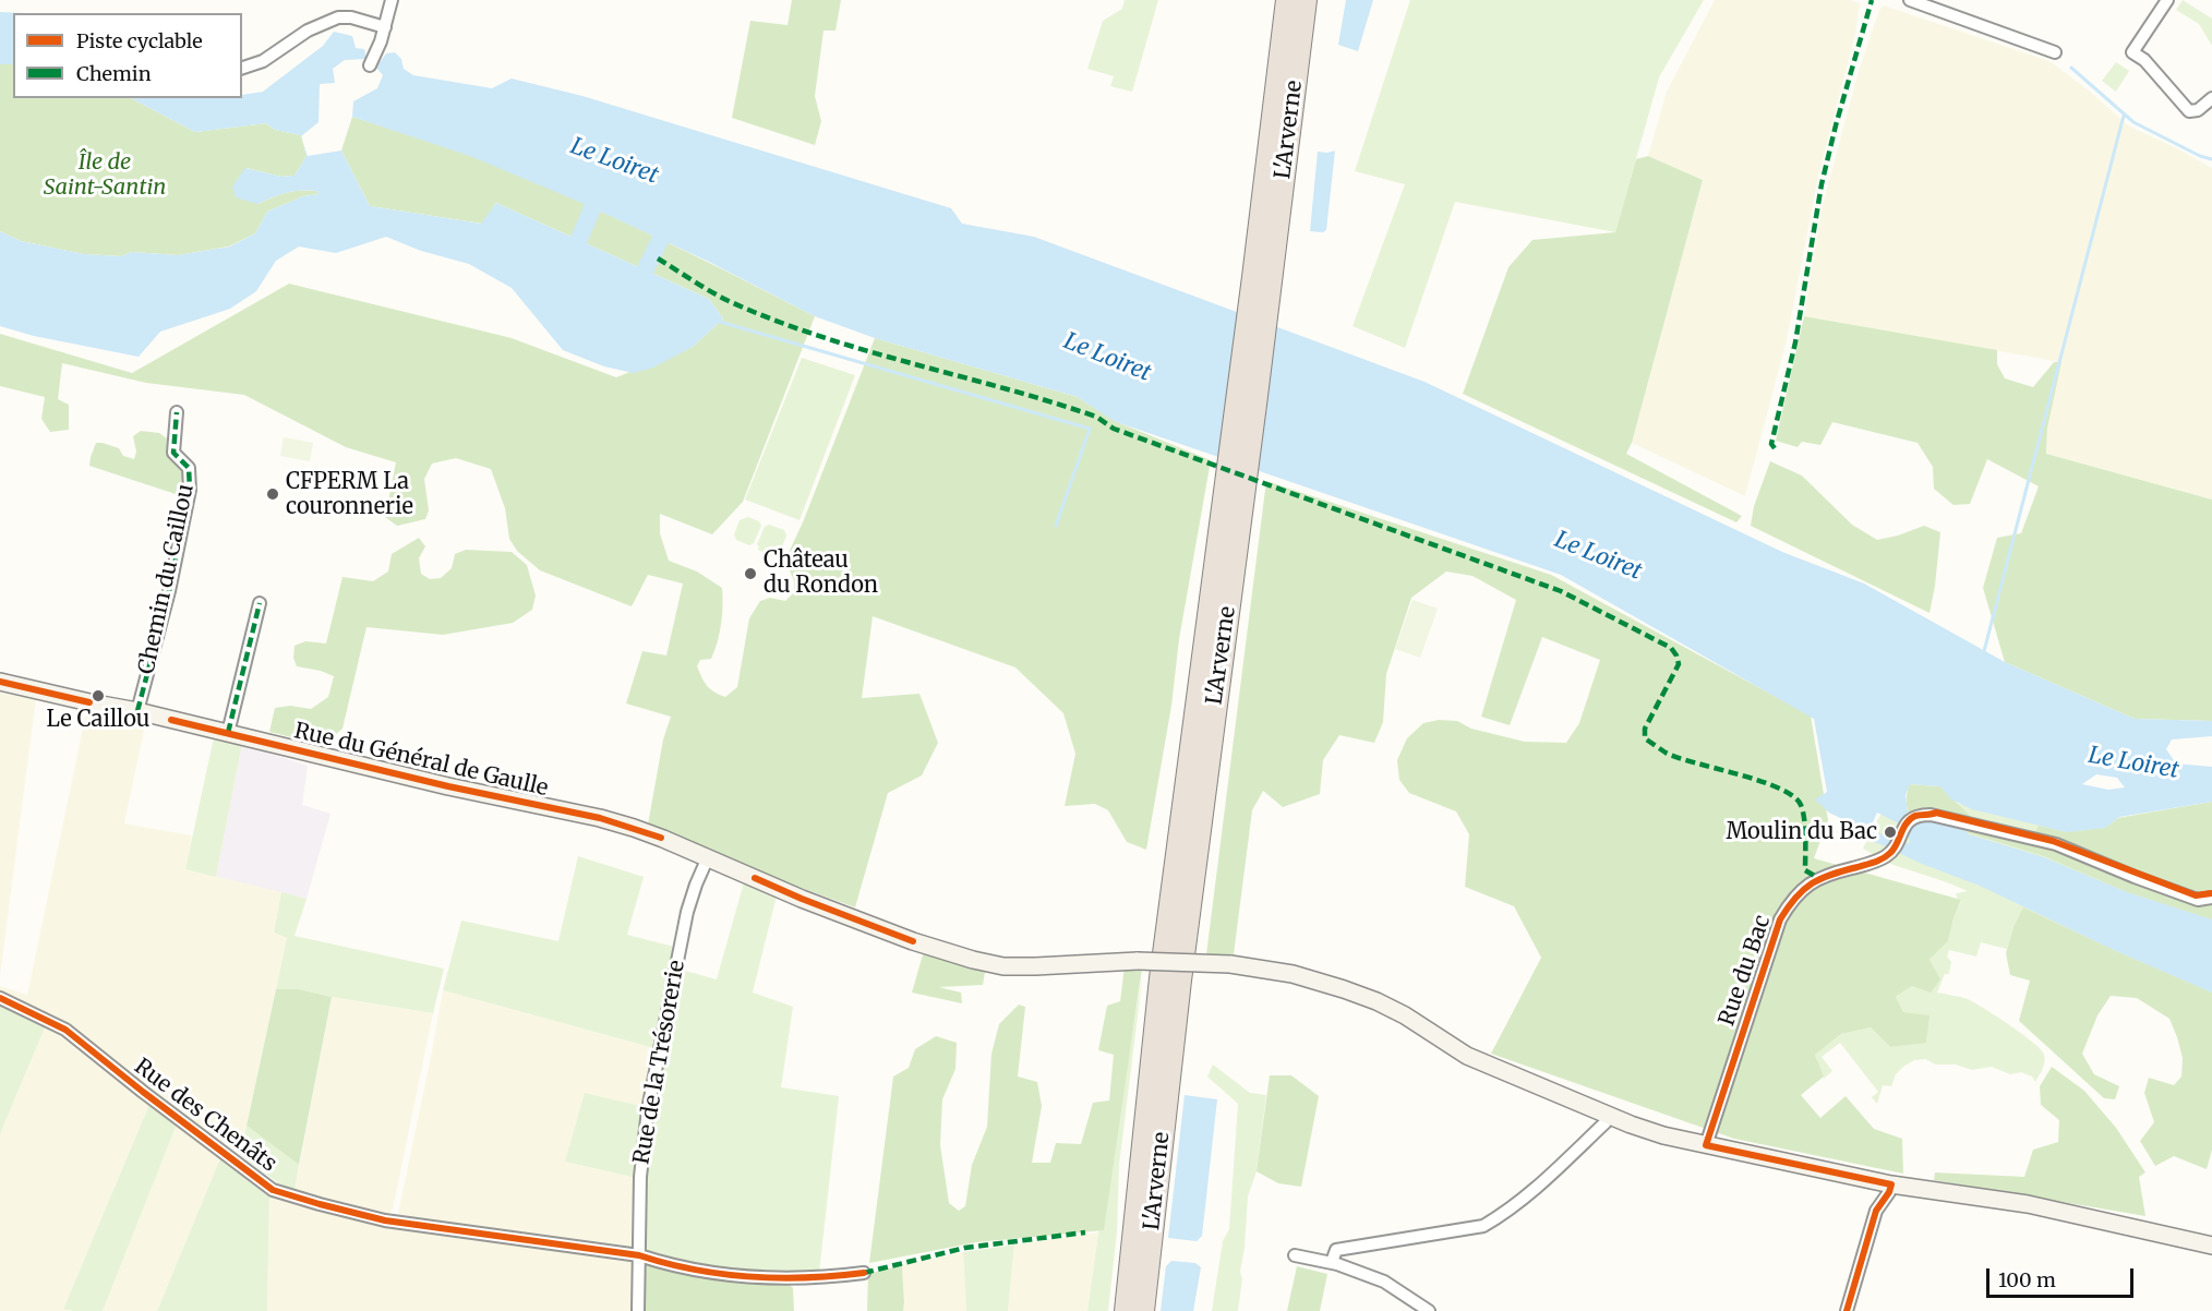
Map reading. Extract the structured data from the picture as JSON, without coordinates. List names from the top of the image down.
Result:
{
  "streets": {
    "highway": ["L'Arverne"],
    "main road": ["Rue du Général de Gaulle"],
    "street": [
      "Chemin du Caillou",
      "Rue du Bac",
      "Rue de la Trésorerie",
      "Rue des Chenâts"
    ]
  },
  "crossings": [
    ["Chemin du Caillou", "Rue du Général de Gaulle"],
    ["Rue du Général de Gaulle", "Rue du Bac"],
    ["Rue du Général de Gaulle", "Rue de la Trésorerie"],
    ["Rue de la Trésorerie", "Rue des Chenâts"]
  ],
  "water": ["Le Loiret"],
  "parks": ["Île de Saint-Santin"],
  "places": [
    "CFPERM La couronnerie",
    "Château du Rondon",
    "Le Caillou",
    "Moulin du Bac"
  ],
  "legend": ["Piste cyclable", "Chemin"],
  "scale_bar": "100 m"
}
